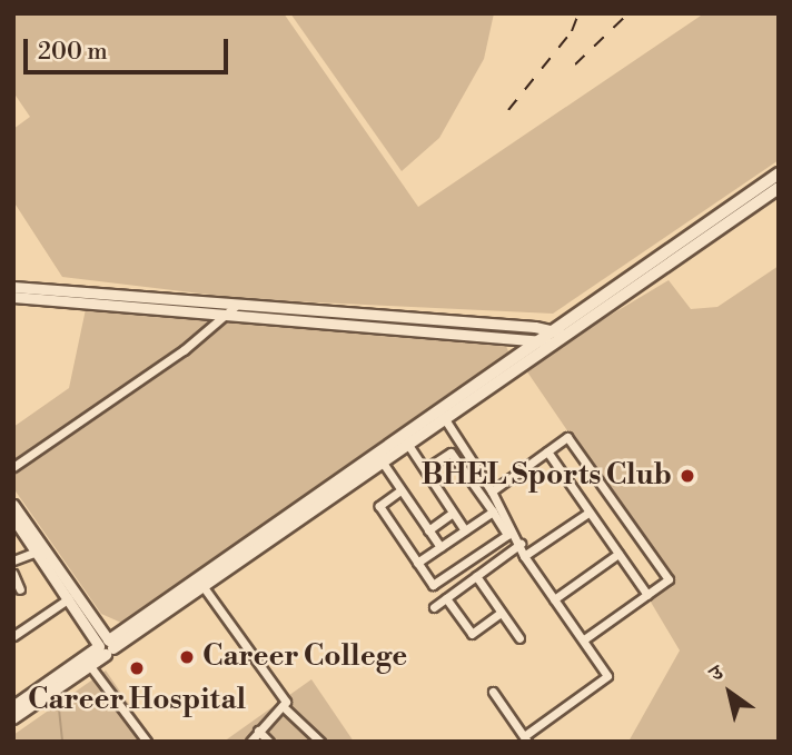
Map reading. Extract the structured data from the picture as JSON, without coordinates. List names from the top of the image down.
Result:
{
  "places": ["BHEL Sports Club", "Career College", "Career Hospital"],
  "scale_bar": "200 m",
  "north": "top left"
}
